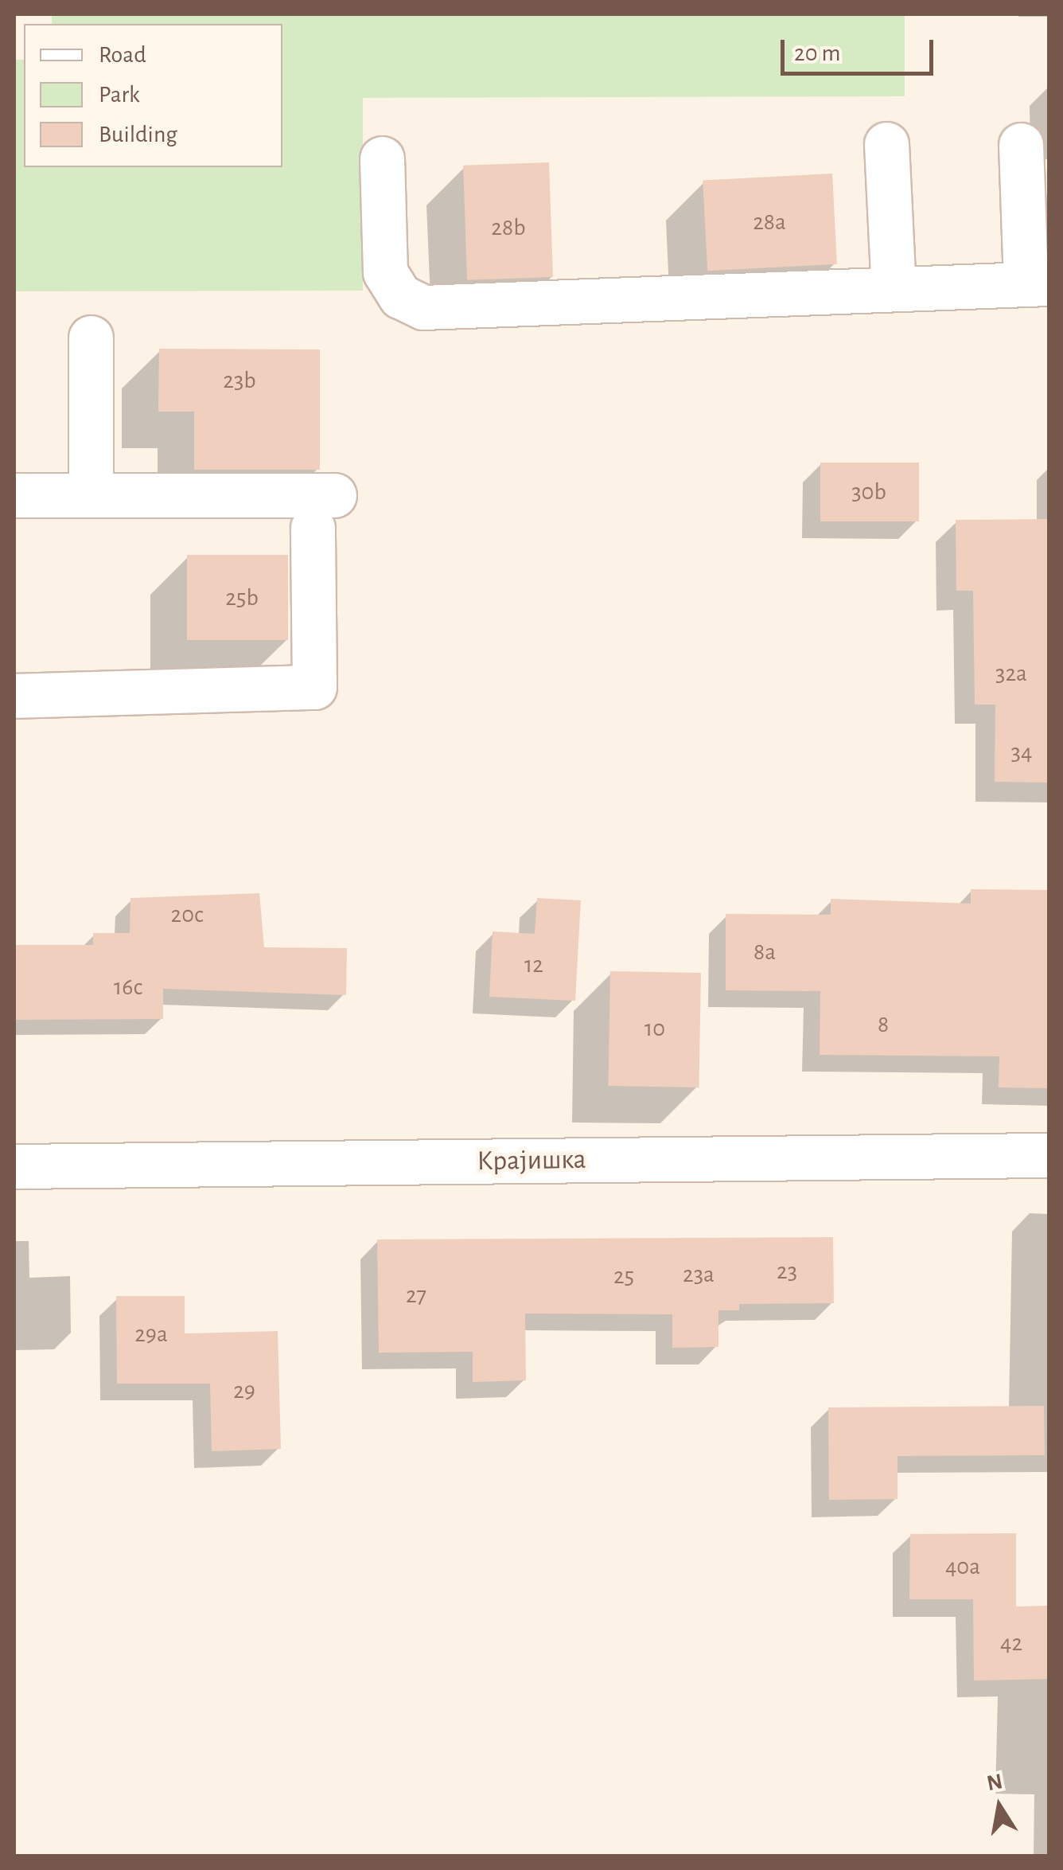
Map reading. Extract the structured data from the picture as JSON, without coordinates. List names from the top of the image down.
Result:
{
  "streets": {
    "street": ["Крајишка"]
  },
  "house_numbers": [
    "28a",
    "28b",
    "23b",
    "30b",
    "25b",
    "32a",
    "34",
    "20c",
    "8a",
    "12",
    "16c",
    "8",
    "10",
    "23",
    "23a",
    "25",
    "27",
    "29a",
    "29",
    "40a",
    "42"
  ],
  "legend": ["Road", "Park", "Building"],
  "scale_bar": "20 m",
  "north": "top"
}
